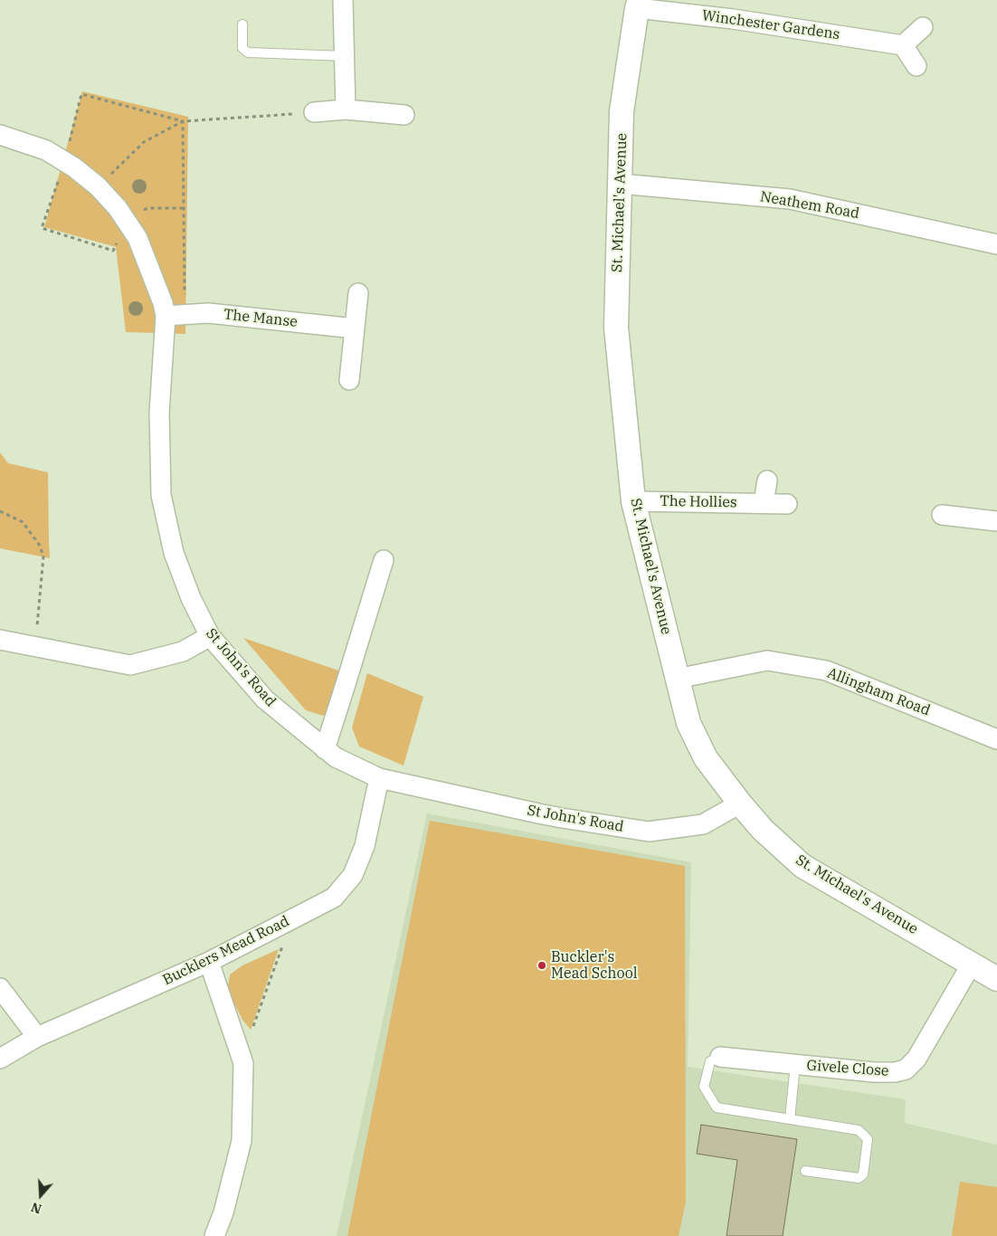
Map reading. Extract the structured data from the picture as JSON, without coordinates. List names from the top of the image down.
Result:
{
  "streets": {
    "street": [
      "Winchester Gardens",
      "St. Michael's Avenue",
      "Neathem Road",
      "The Manse",
      "The Hollies",
      "St John's Road",
      "Allingham Road",
      "Bucklers Mead Road",
      "Givele Close"
    ]
  },
  "crossings": [
    ["Winchester Gardens", "St. Michael's Avenue"],
    ["St. Michael's Avenue", "Neathem Road"],
    ["St. Michael's Avenue", "The Hollies"],
    ["St. Michael's Avenue", "St John's Road"],
    ["St. Michael's Avenue", "Allingham Road"],
    ["St. Michael's Avenue", "Givele Close"],
    ["The Manse", "St John's Road"],
    ["St John's Road", "Bucklers Mead Road"]
  ],
  "places": ["Buckler's Mead School"],
  "north": "bottom"
}
